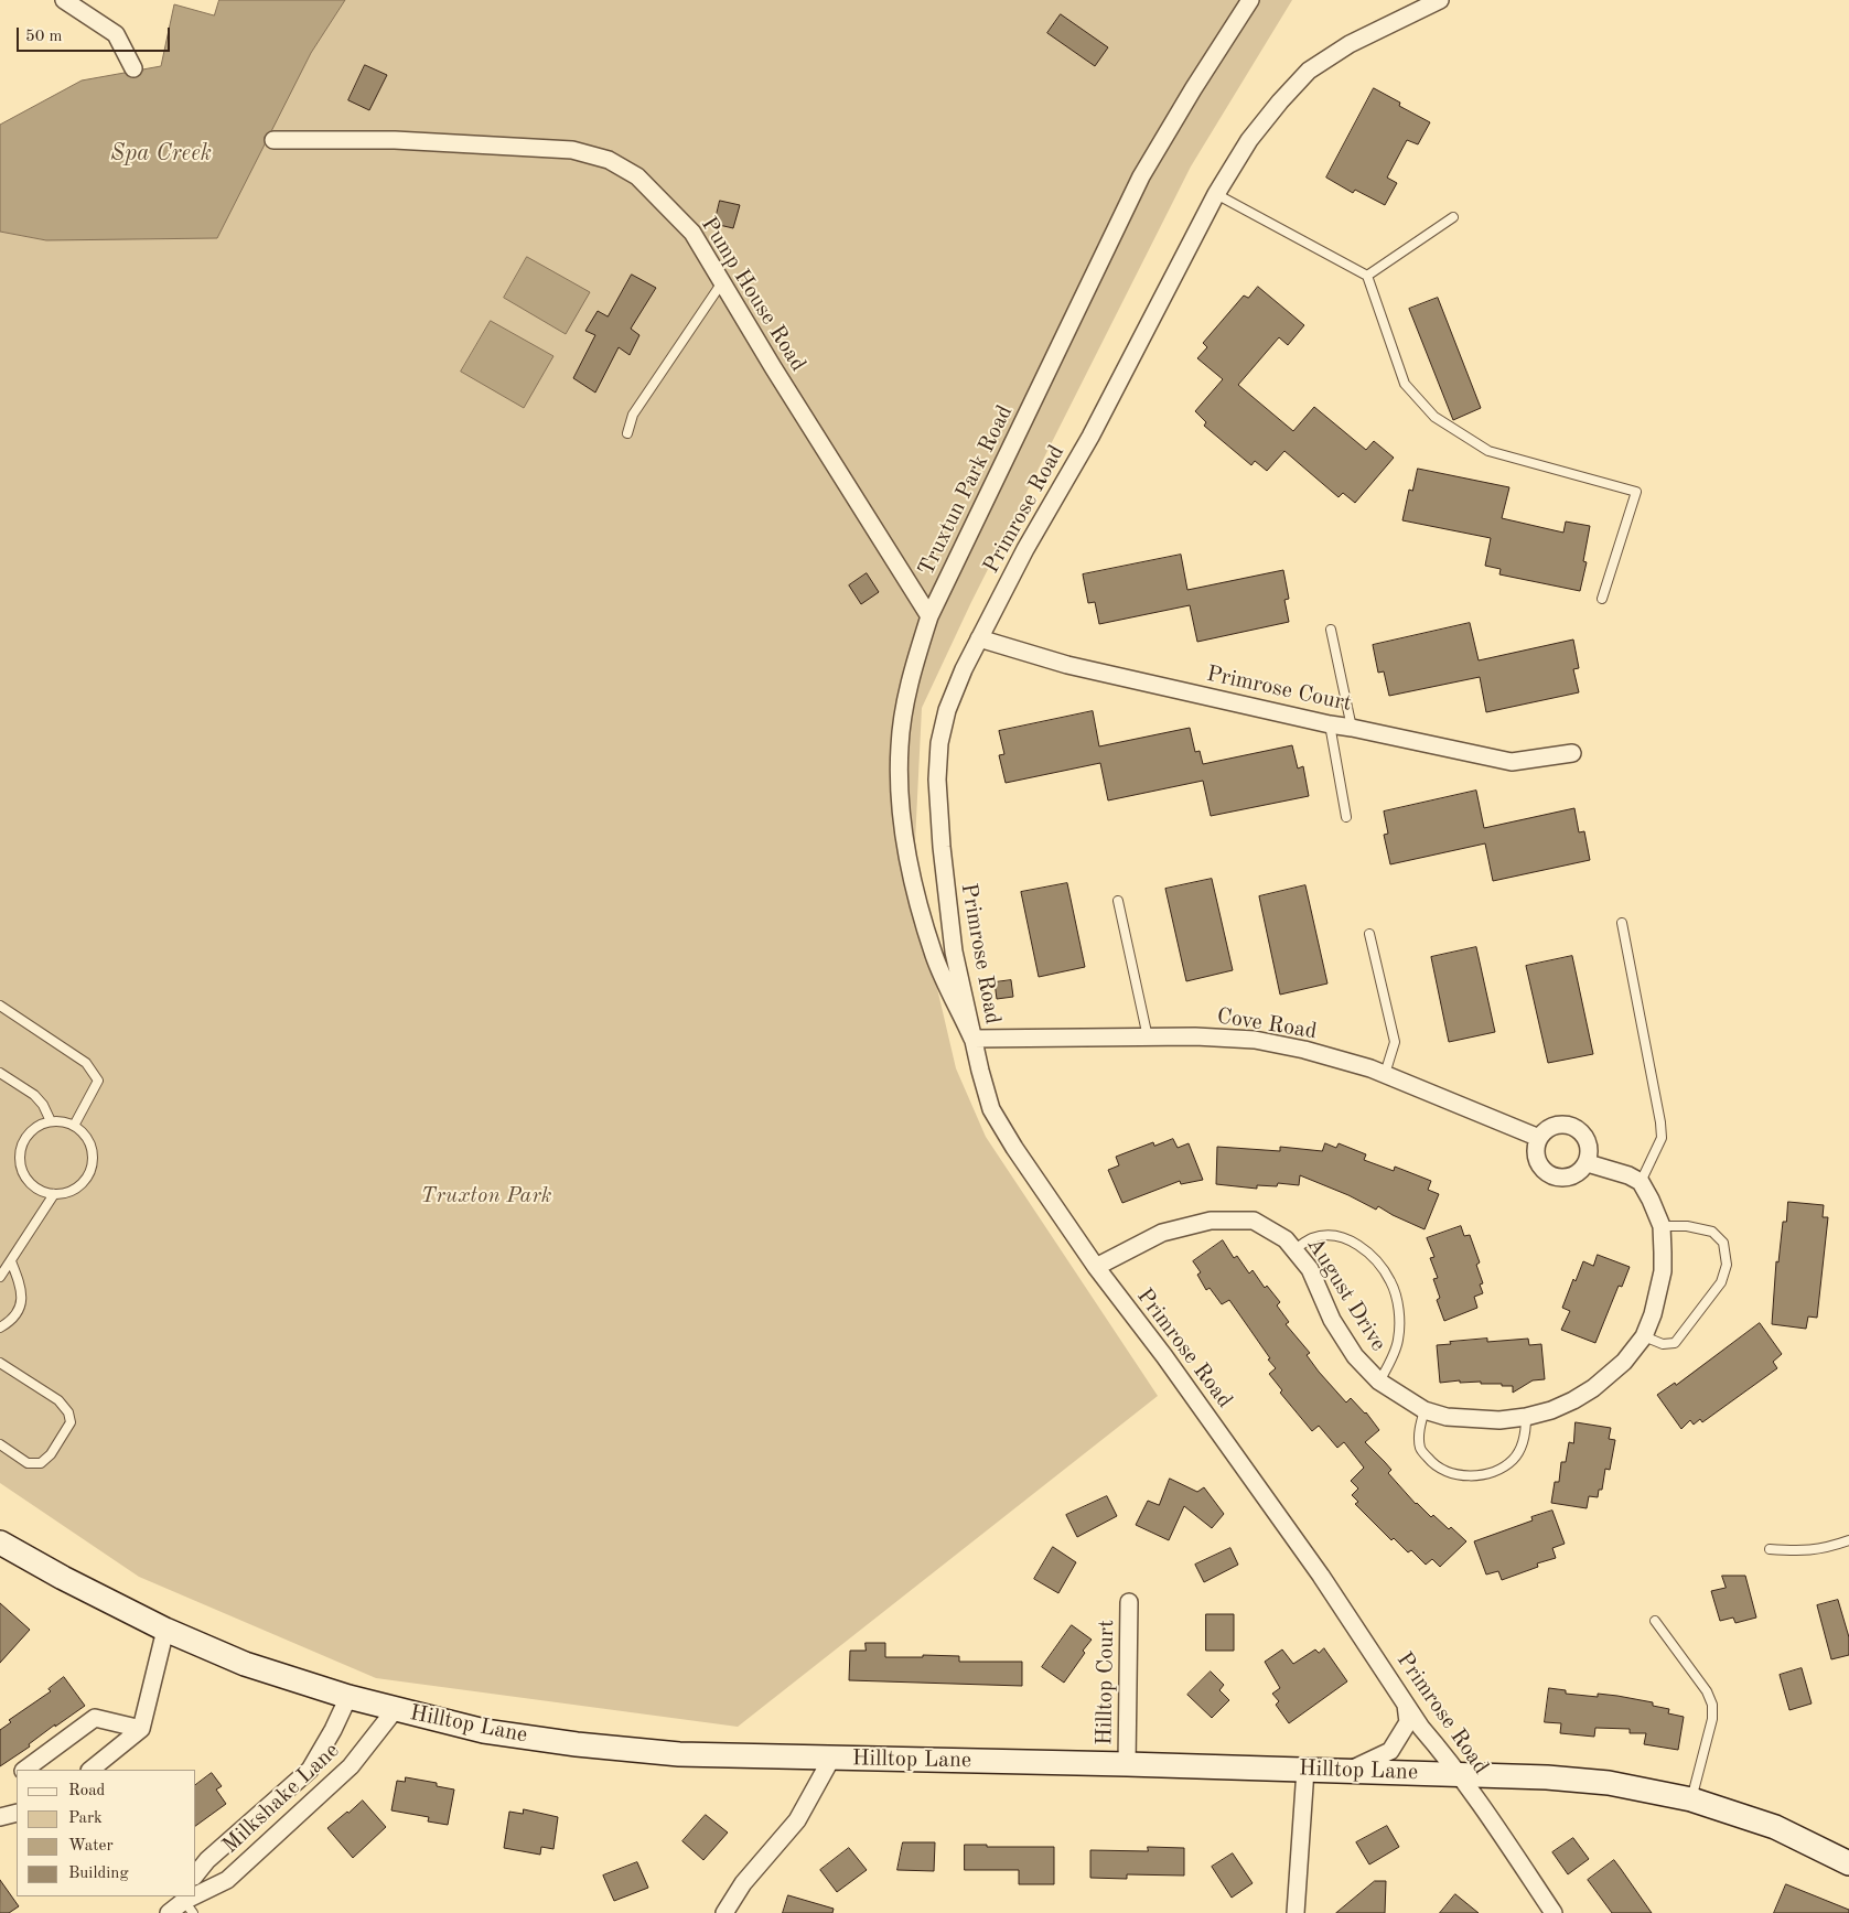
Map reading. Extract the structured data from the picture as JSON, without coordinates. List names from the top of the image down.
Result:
{
  "streets": {
    "street": [
      "Pump House Road",
      "Truxtun Park Road",
      "Primrose Road",
      "Primrose Court",
      "Cove Road",
      "August Drive",
      "Hilltop Court",
      "Hilltop Lane",
      "Milkshake Lane"
    ]
  },
  "crossings": [
    ["Pump House Road", "Truxtun Park Road"],
    ["Truxtun Park Road", "Primrose Road"],
    ["Truxtun Park Road", "Cove Road"],
    ["Primrose Road", "Primrose Court"],
    ["Primrose Road", "Cove Road"],
    ["Primrose Road", "August Drive"],
    ["Primrose Road", "Hilltop Lane"],
    ["Hilltop Court", "Hilltop Lane"],
    ["Hilltop Lane", "Milkshake Lane"]
  ],
  "water": ["Spa Creek"],
  "parks": ["Truxton Park"],
  "legend": [
    "Road",
    "Park",
    "Water",
    "Building"
  ],
  "scale_bar": "50 m"
}
